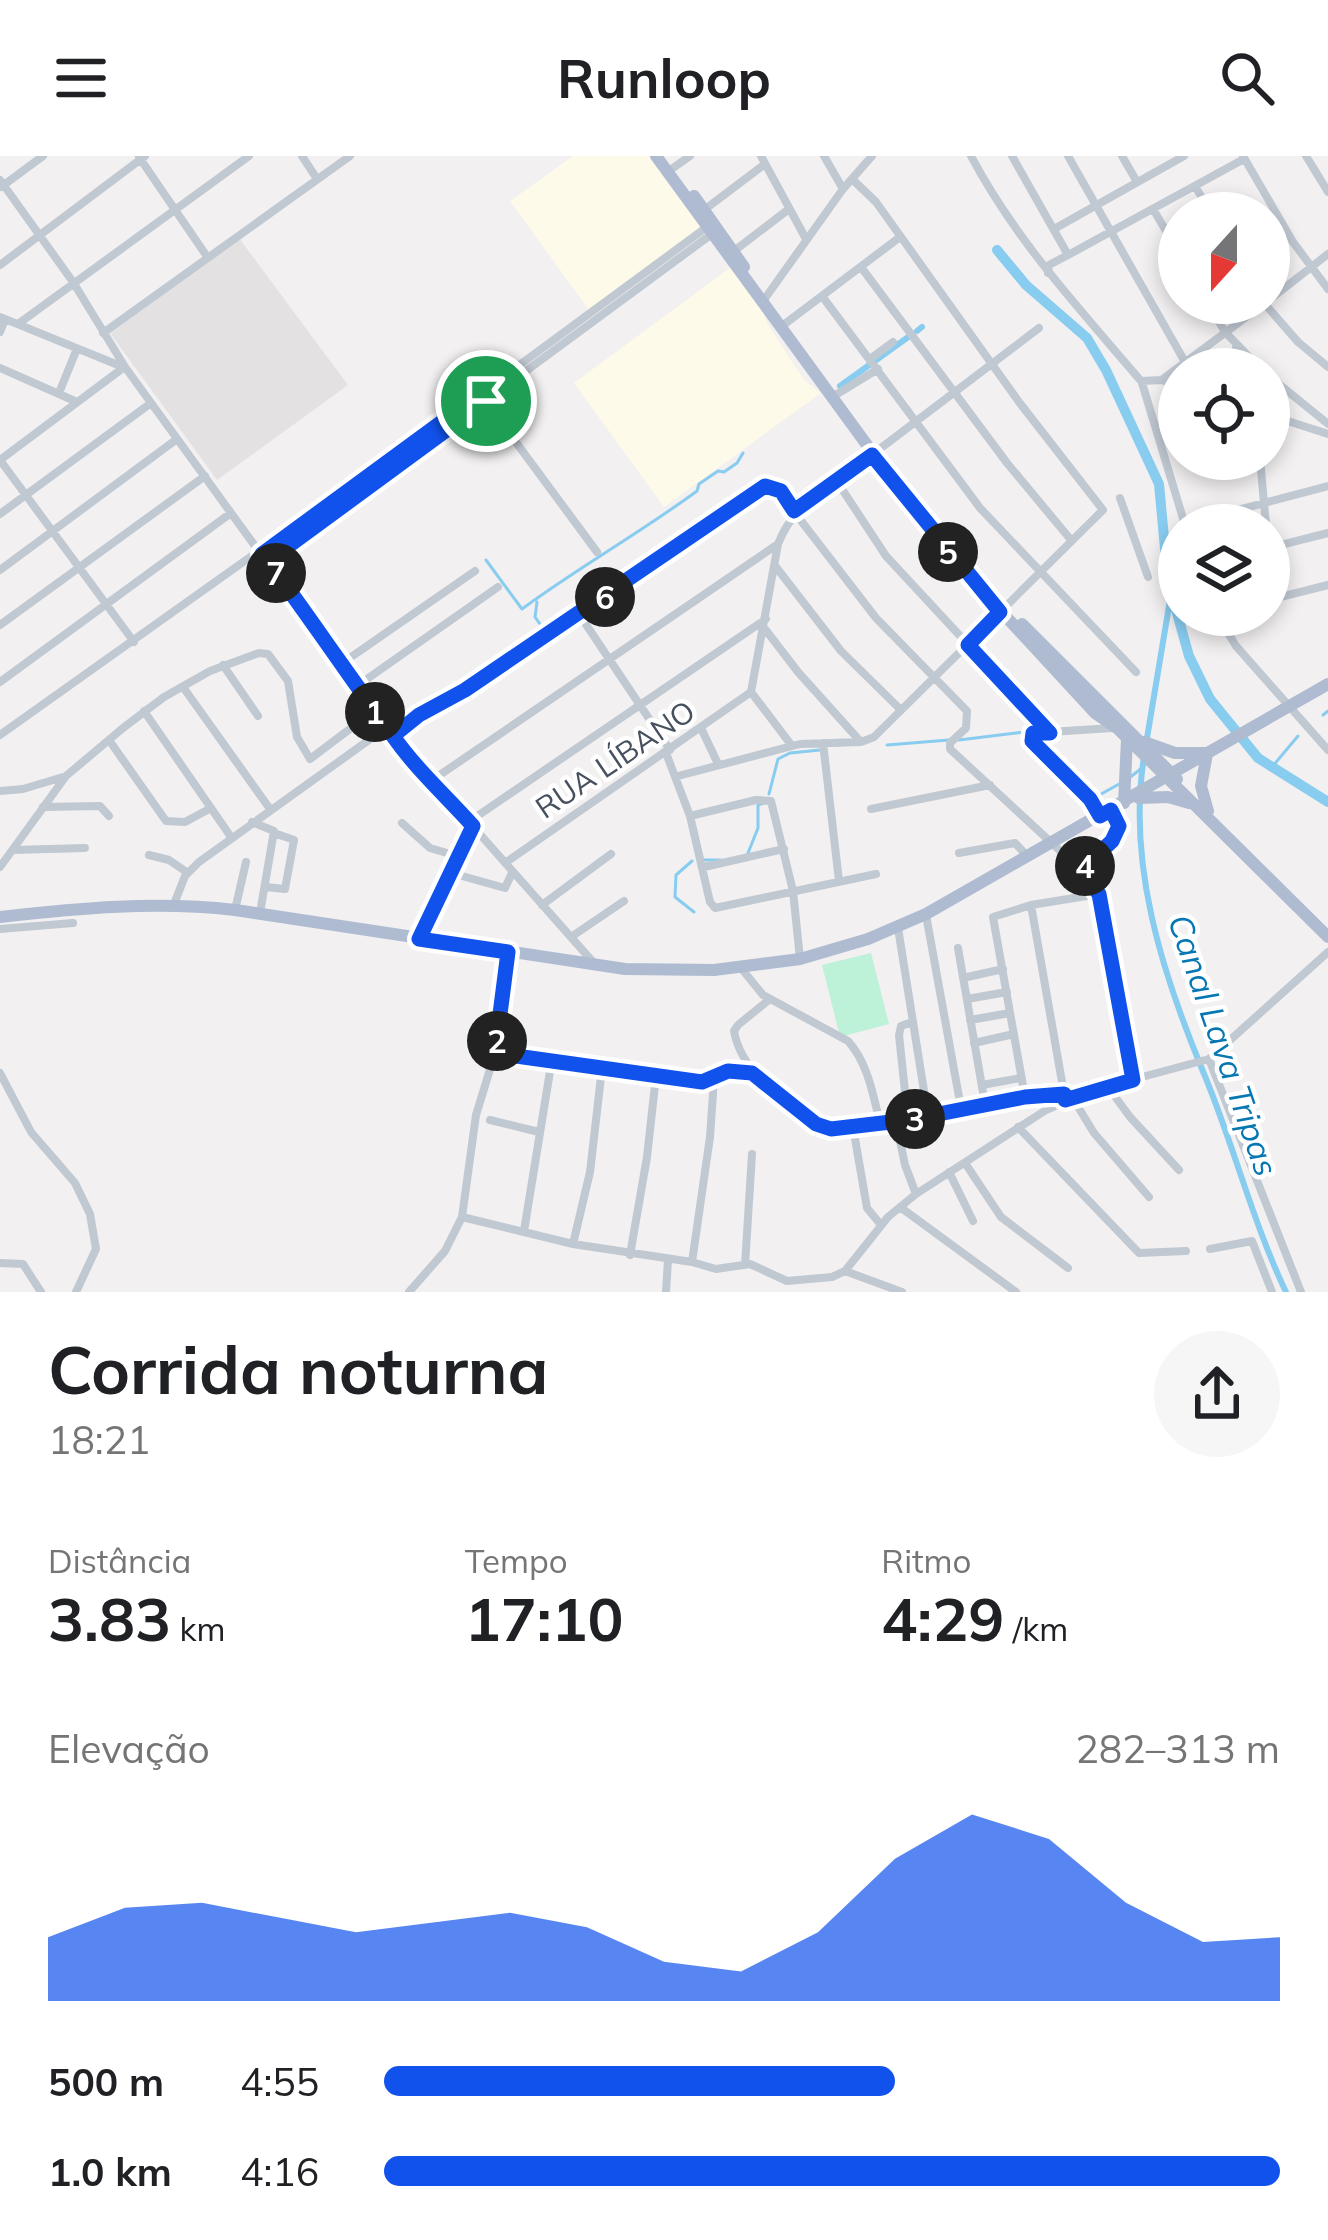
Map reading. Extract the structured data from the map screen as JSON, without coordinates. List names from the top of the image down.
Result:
{
  "streets": {
    "street": ["RUA LÍBANO"]
  },
  "water": ["Canal Lava Tripas"],
  "north": "bottom",
  "page": {
    "header": "Runloop",
    "pins": [
      "5",
      "7",
      "6",
      "1",
      "4",
      "2",
      "3"
    ],
    "heading": ["Corrida noturna", "18:21"],
    "stats": [
      ["Distância", "3.83 km"],
      ["Tempo", "17:10"],
      ["Ritmo", "4:29 /km"]
    ],
    "chart": ["Elevação", "282–313 m"],
    "list": [
      {
        "name": "500 m",
        "note": "4:55"
      },
      {
        "name": "1.0 km",
        "note": "4:16"
      }
    ]
  }
}
